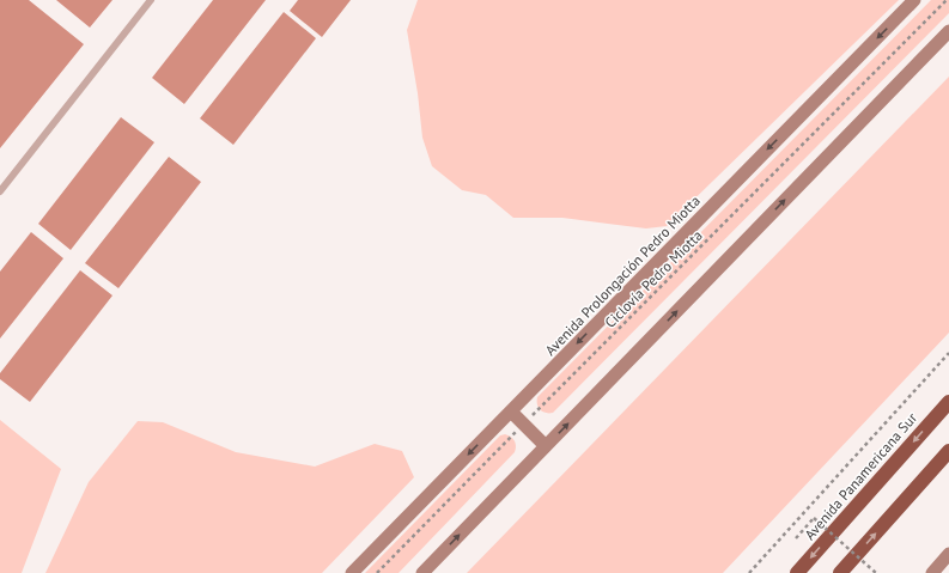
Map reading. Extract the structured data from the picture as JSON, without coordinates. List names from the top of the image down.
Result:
{
  "streets": {
    "highway": ["Avenida Panamericana Sur"],
    "main road": ["Avenida Prolongación Pedro Miotta"],
    "path": ["Ciclovía Pedro Miotta"]
  }
}
